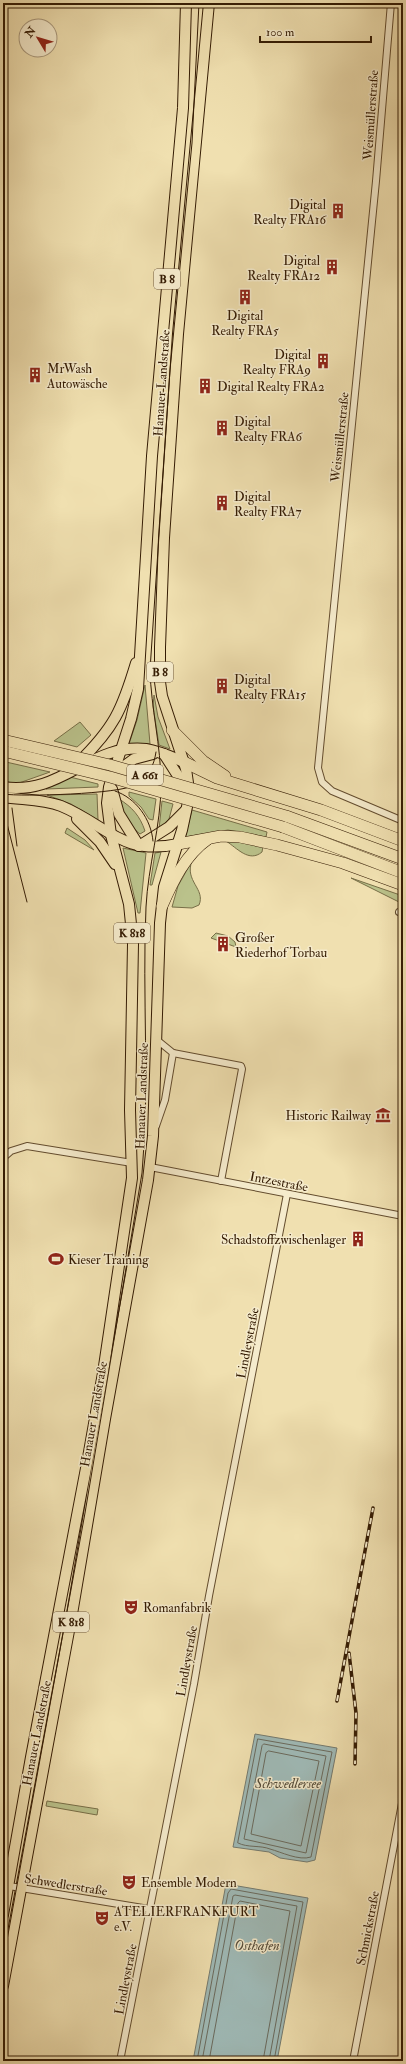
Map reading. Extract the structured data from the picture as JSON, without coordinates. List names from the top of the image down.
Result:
{
  "streets": {
    "highway": ["A 661"],
    "main road": ["B 8", "Hanauer Landstraße", "K 818"],
    "street": [
      "Weismüllerstraße",
      "Intzestraße",
      "Lindleystraße",
      "Schwedlerstraße",
      "Schmickstraße"
    ]
  },
  "crossings": [
    ["B 8", "Hanauer Landstraße"],
    ["B 8", "K 818"],
    ["Hanauer Landstraße", "K 818"],
    ["Hanauer Landstraße", "Intzestraße"],
    ["Hanauer Landstraße", "Schwedlerstraße"],
    ["Intzestraße", "Lindleystraße"],
    ["Lindleystraße", "Schwedlerstraße"]
  ],
  "water": ["Schwedlersee", "Osthafen"],
  "places": {
    "building": [
      "Digital Realty FRA16",
      "Digital Realty FRA12",
      "Digital Realty FRA5",
      "Digital Realty FRA9",
      "MrWash Autowäsche",
      "Digital Realty FRA2",
      "Digital Realty FRA6",
      "Digital Realty FRA7",
      "Digital Realty FRA15",
      "Großer Riederhof Torbau",
      "Schadstoffzwischenlager"
    ],
    "museum": ["Historic Railway"],
    "sports": ["Kieser Training"],
    "theatre": ["Romanfabrik", "Ensemble Modern", "ATELIERFRANKFURT e.V."]
  },
  "scale_bar": "100 m",
  "north": "top left"
}
